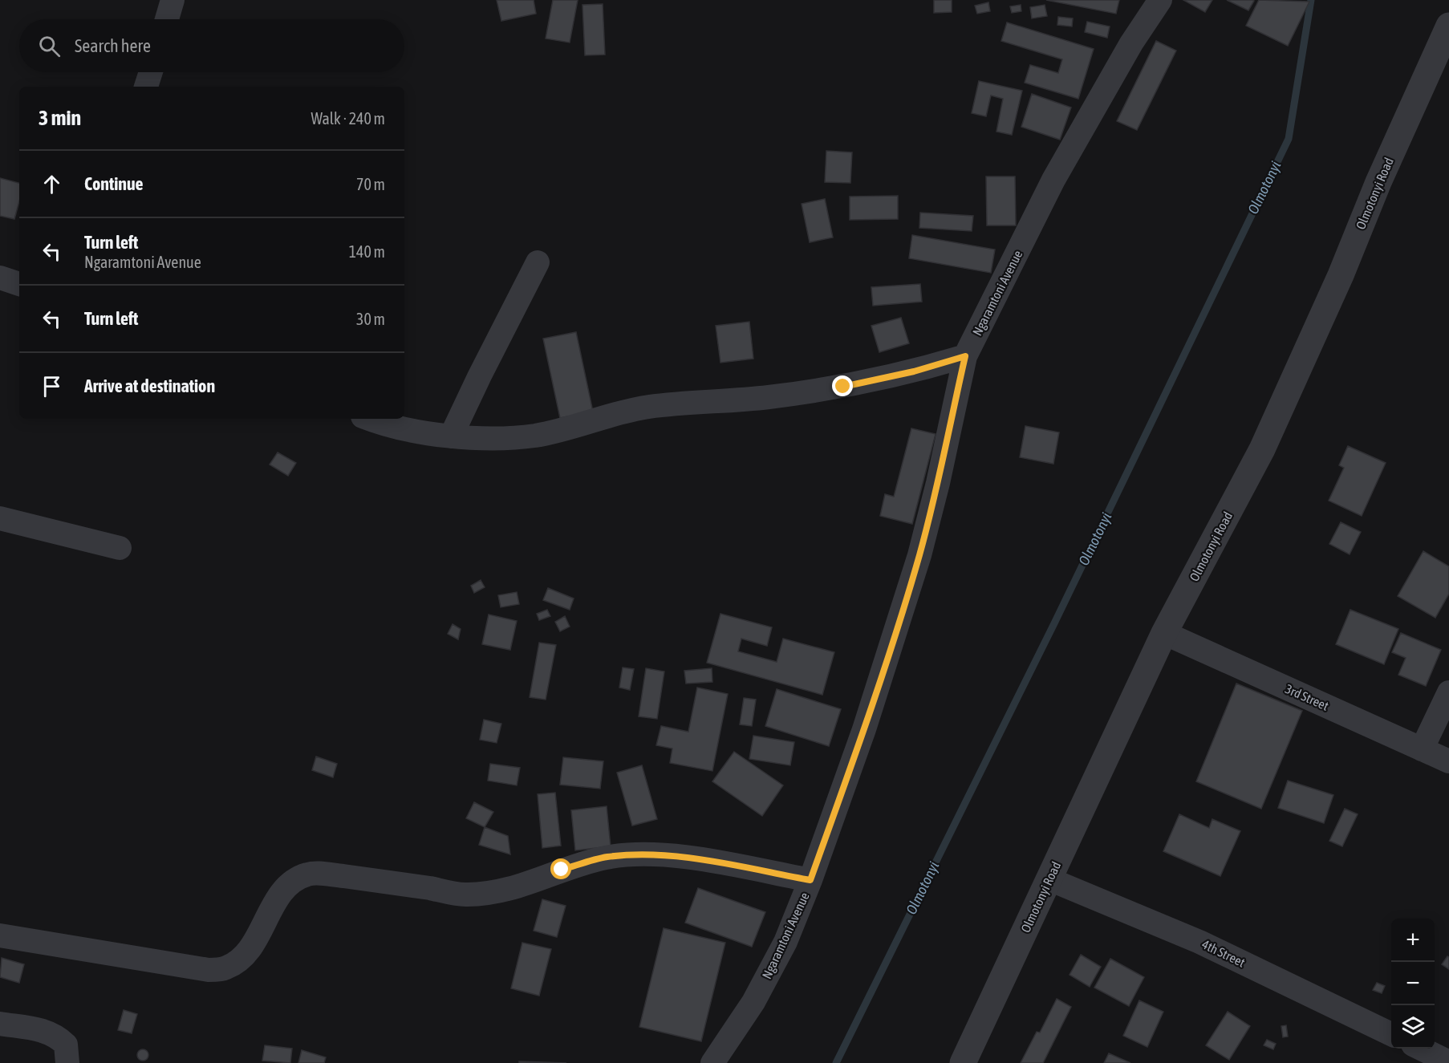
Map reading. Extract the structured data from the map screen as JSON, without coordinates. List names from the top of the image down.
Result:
{
  "streets": {
    "street": [
      "Olmotonyi Road",
      "Ngaramtoni Avenue",
      "3rd Street",
      "4th Street"
    ]
  },
  "crossings": [
    ["Olmotonyi Road", "3rd Street"],
    ["Olmotonyi Road", "4th Street"]
  ],
  "water": ["Olmotonyi"],
  "page": {
    "search": "Search here",
    "heading": ["3 min", "Walk · 240 m"],
    "list": [
      ["Continue", "70 m"],
      ["Turn left", "Ngaramtoni Avenue", "140 m"],
      ["Turn left", "30 m"],
      "Arrive at destination"
    ],
    "map_buttons": ["+", "−"]
  }
}
